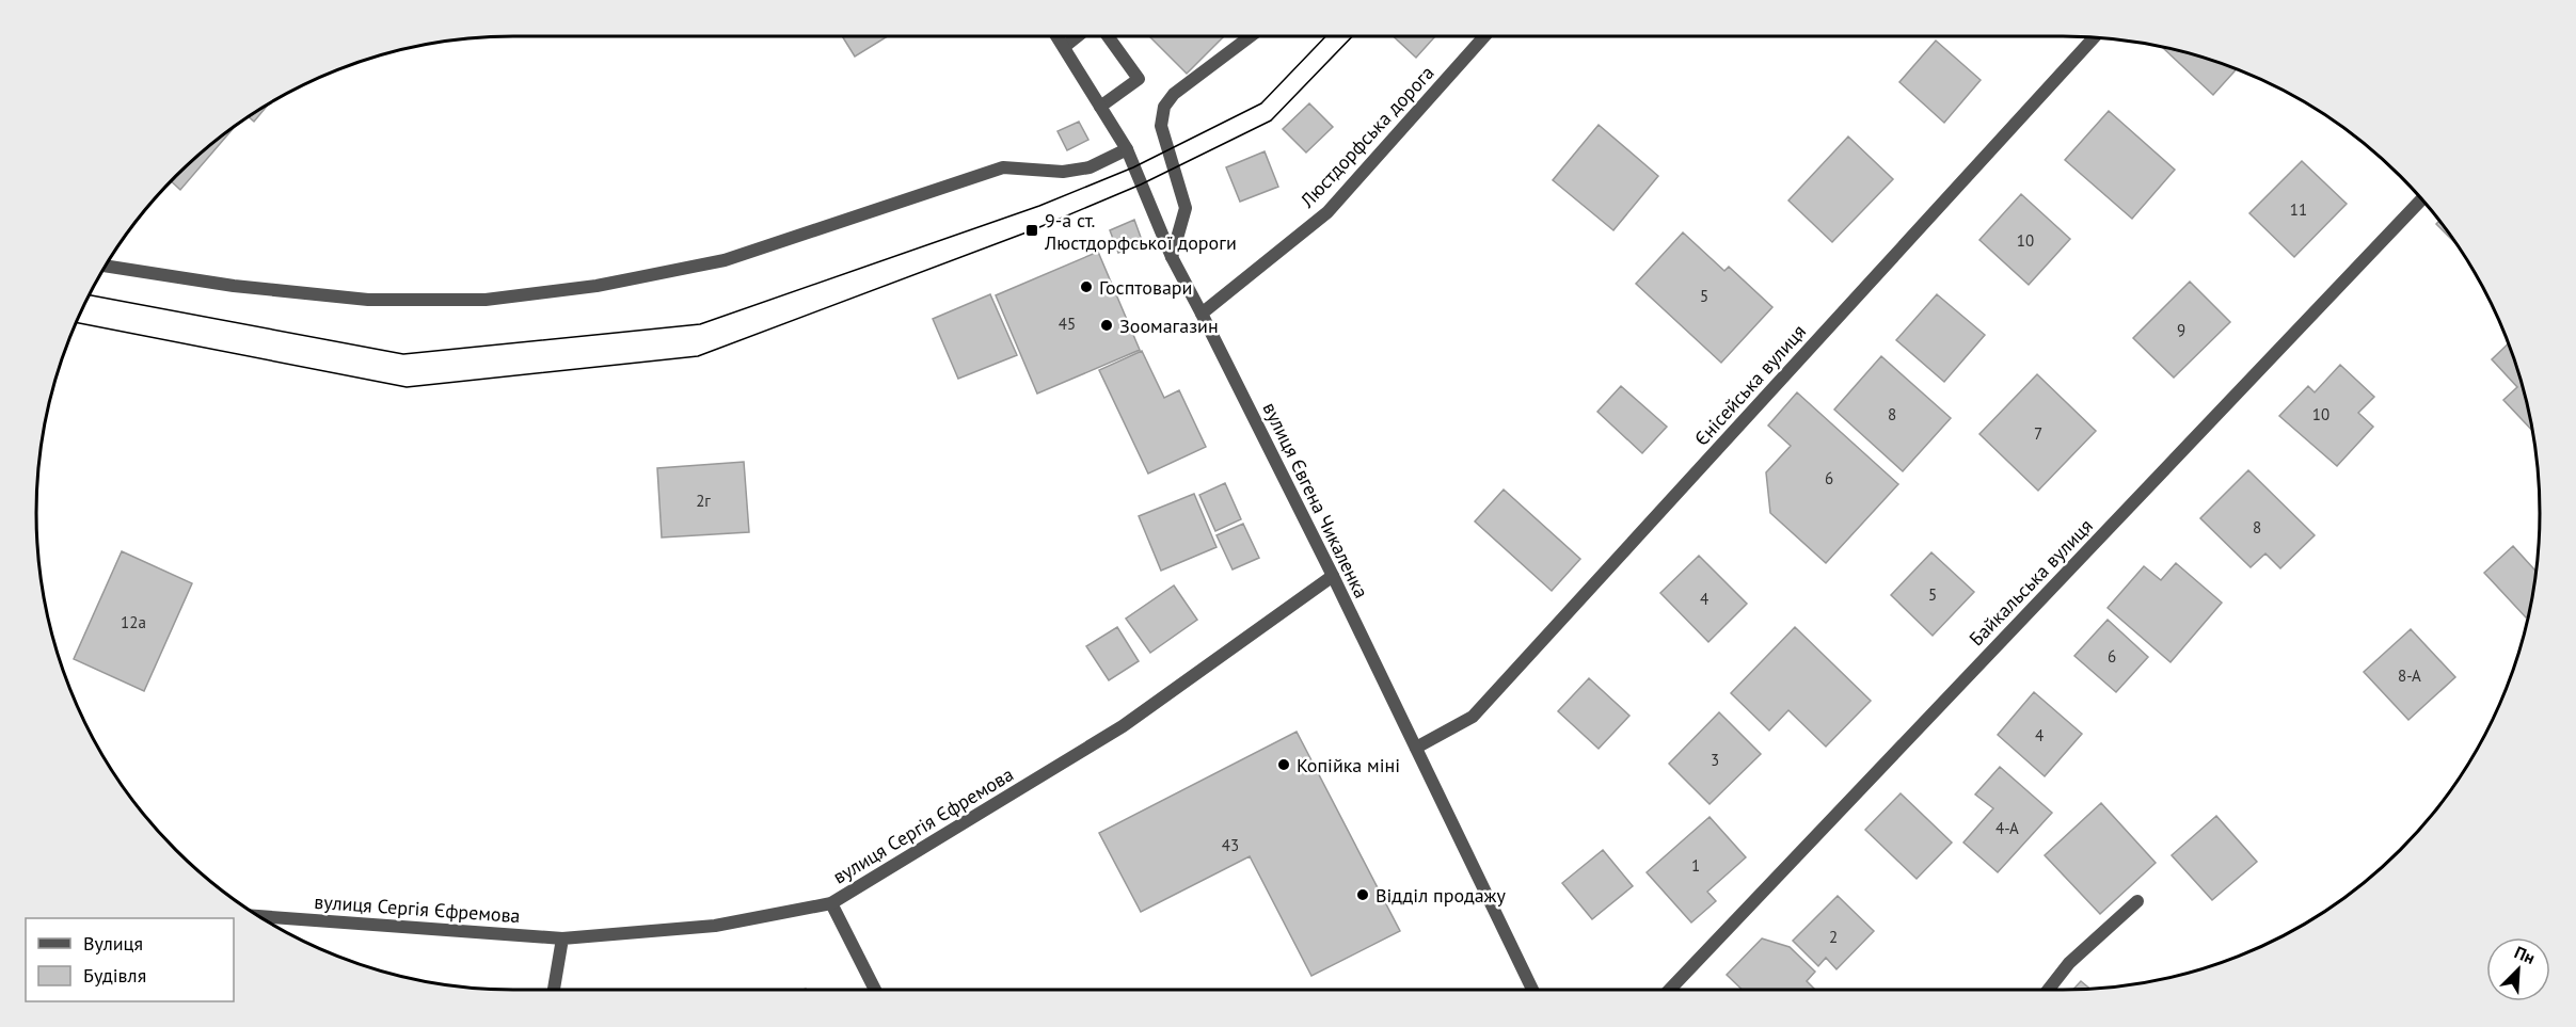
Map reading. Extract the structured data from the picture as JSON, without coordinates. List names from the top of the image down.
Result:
{
  "streets": {
    "street": [
      "Люстдорфська дорога",
      "Єнісейська вулиця",
      "вулиця Євгена Чикаленка",
      "Байкальська вулиця",
      "вулиця Сергія Єфремова"
    ]
  },
  "crossings": [
    ["Люстдорфська дорога", "вулиця Євгена Чикаленка"],
    ["Єнісейська вулиця", "вулиця Євгена Чикаленка"],
    ["вулиця Євгена Чикаленка", "вулиця Сергія Єфремова"]
  ],
  "places": {
    "transit": ["9-а ст. Люстдорфської дороги"],
    "other": [
      "Госптовари",
      "Зоомагазин",
      "Копійка міні",
      "Відділ продажу"
    ]
  },
  "house_numbers": [
    "11",
    "10",
    "5",
    "45",
    "9",
    "8",
    "10",
    "7",
    "6",
    "2г",
    "8",
    "5",
    "4",
    "12а",
    "6",
    "8-А",
    "4",
    "3",
    "4-А",
    "43",
    "1",
    "2"
  ],
  "legend": ["Вулиця", "Будівля"],
  "north": "top right"
}
